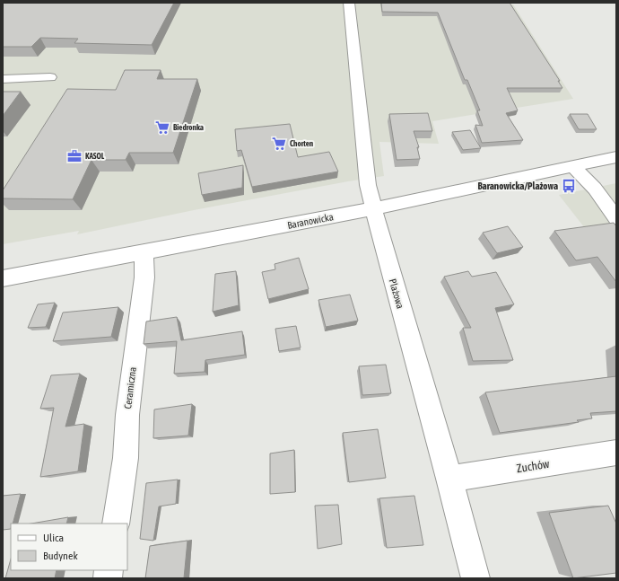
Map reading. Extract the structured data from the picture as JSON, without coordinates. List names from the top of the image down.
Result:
{
  "streets": {
    "street": [
      "Baranowicka",
      "Plażowa",
      "Ceramiczna",
      "Zuchów"
    ]
  },
  "crossings": [
    ["Baranowicka", "Plażowa"],
    ["Baranowicka", "Ceramiczna"],
    ["Plażowa", "Zuchów"]
  ],
  "places": {
    "supermarket": ["Biedronka", "Chorten"],
    "office": ["KASOL"],
    "bus stop": ["Baranowicka/Plażowa"]
  },
  "legend": ["Ulica", "Budynek"]
}
